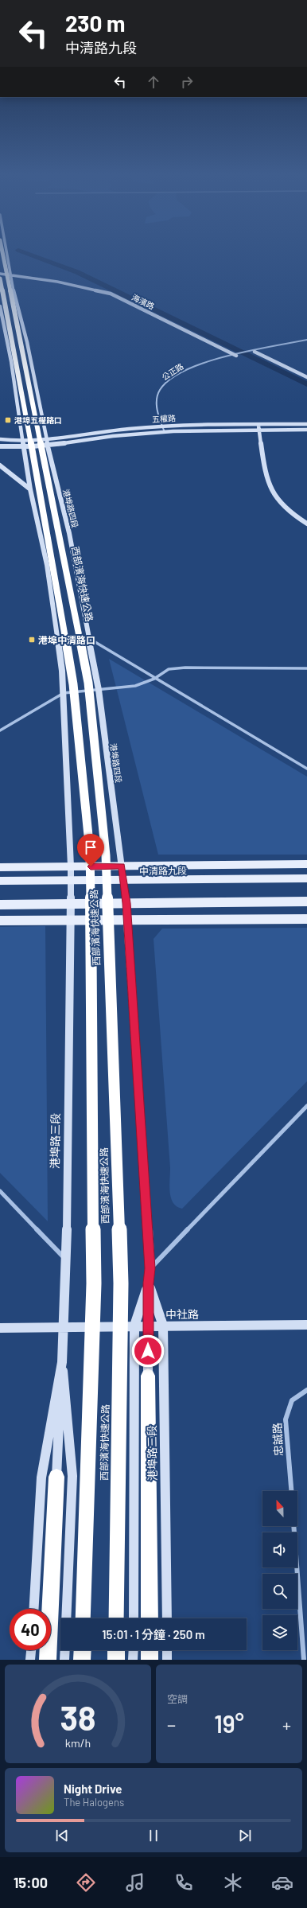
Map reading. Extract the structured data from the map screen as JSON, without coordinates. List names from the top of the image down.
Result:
{
  "streets": {
    "highway": ["西部濱海快速公路"],
    "main road": ["中清路九段"],
    "street": [
      "海濱路",
      "公正路",
      "五權路",
      "港埠路四段",
      "港埠路三段",
      "中社路",
      "忠誠路"
    ]
  },
  "crossings": [
    ["海濱路", "公正路"],
    ["海濱路", "港埠路四段"],
    ["海濱路", "西部濱海快速公路"],
    ["公正路", "五權路"],
    ["五權路", "港埠路四段"],
    ["港埠路四段", "西部濱海快速公路"],
    ["港埠路四段", "中清路九段"],
    ["港埠路四段", "港埠路三段"],
    ["中清路九段", "港埠路三段"],
    ["港埠路三段", "中社路"]
  ],
  "places": {
    "transit": ["港埠五權路口", "港埠中清路口"]
  },
  "north": "top",
  "page": {
    "turn": ["230 m", "中清路九段"],
    "limit": "40",
    "trip": "15:01 · 1 分鐘 · 250 m",
    "tile": "空調",
    "heat": ["−", "19°", "+"],
    "song": ["Night Drive", "The Halogens"],
    "tabs": "15:00",
    "gauge": ["38", "km/h"]
  }
}
